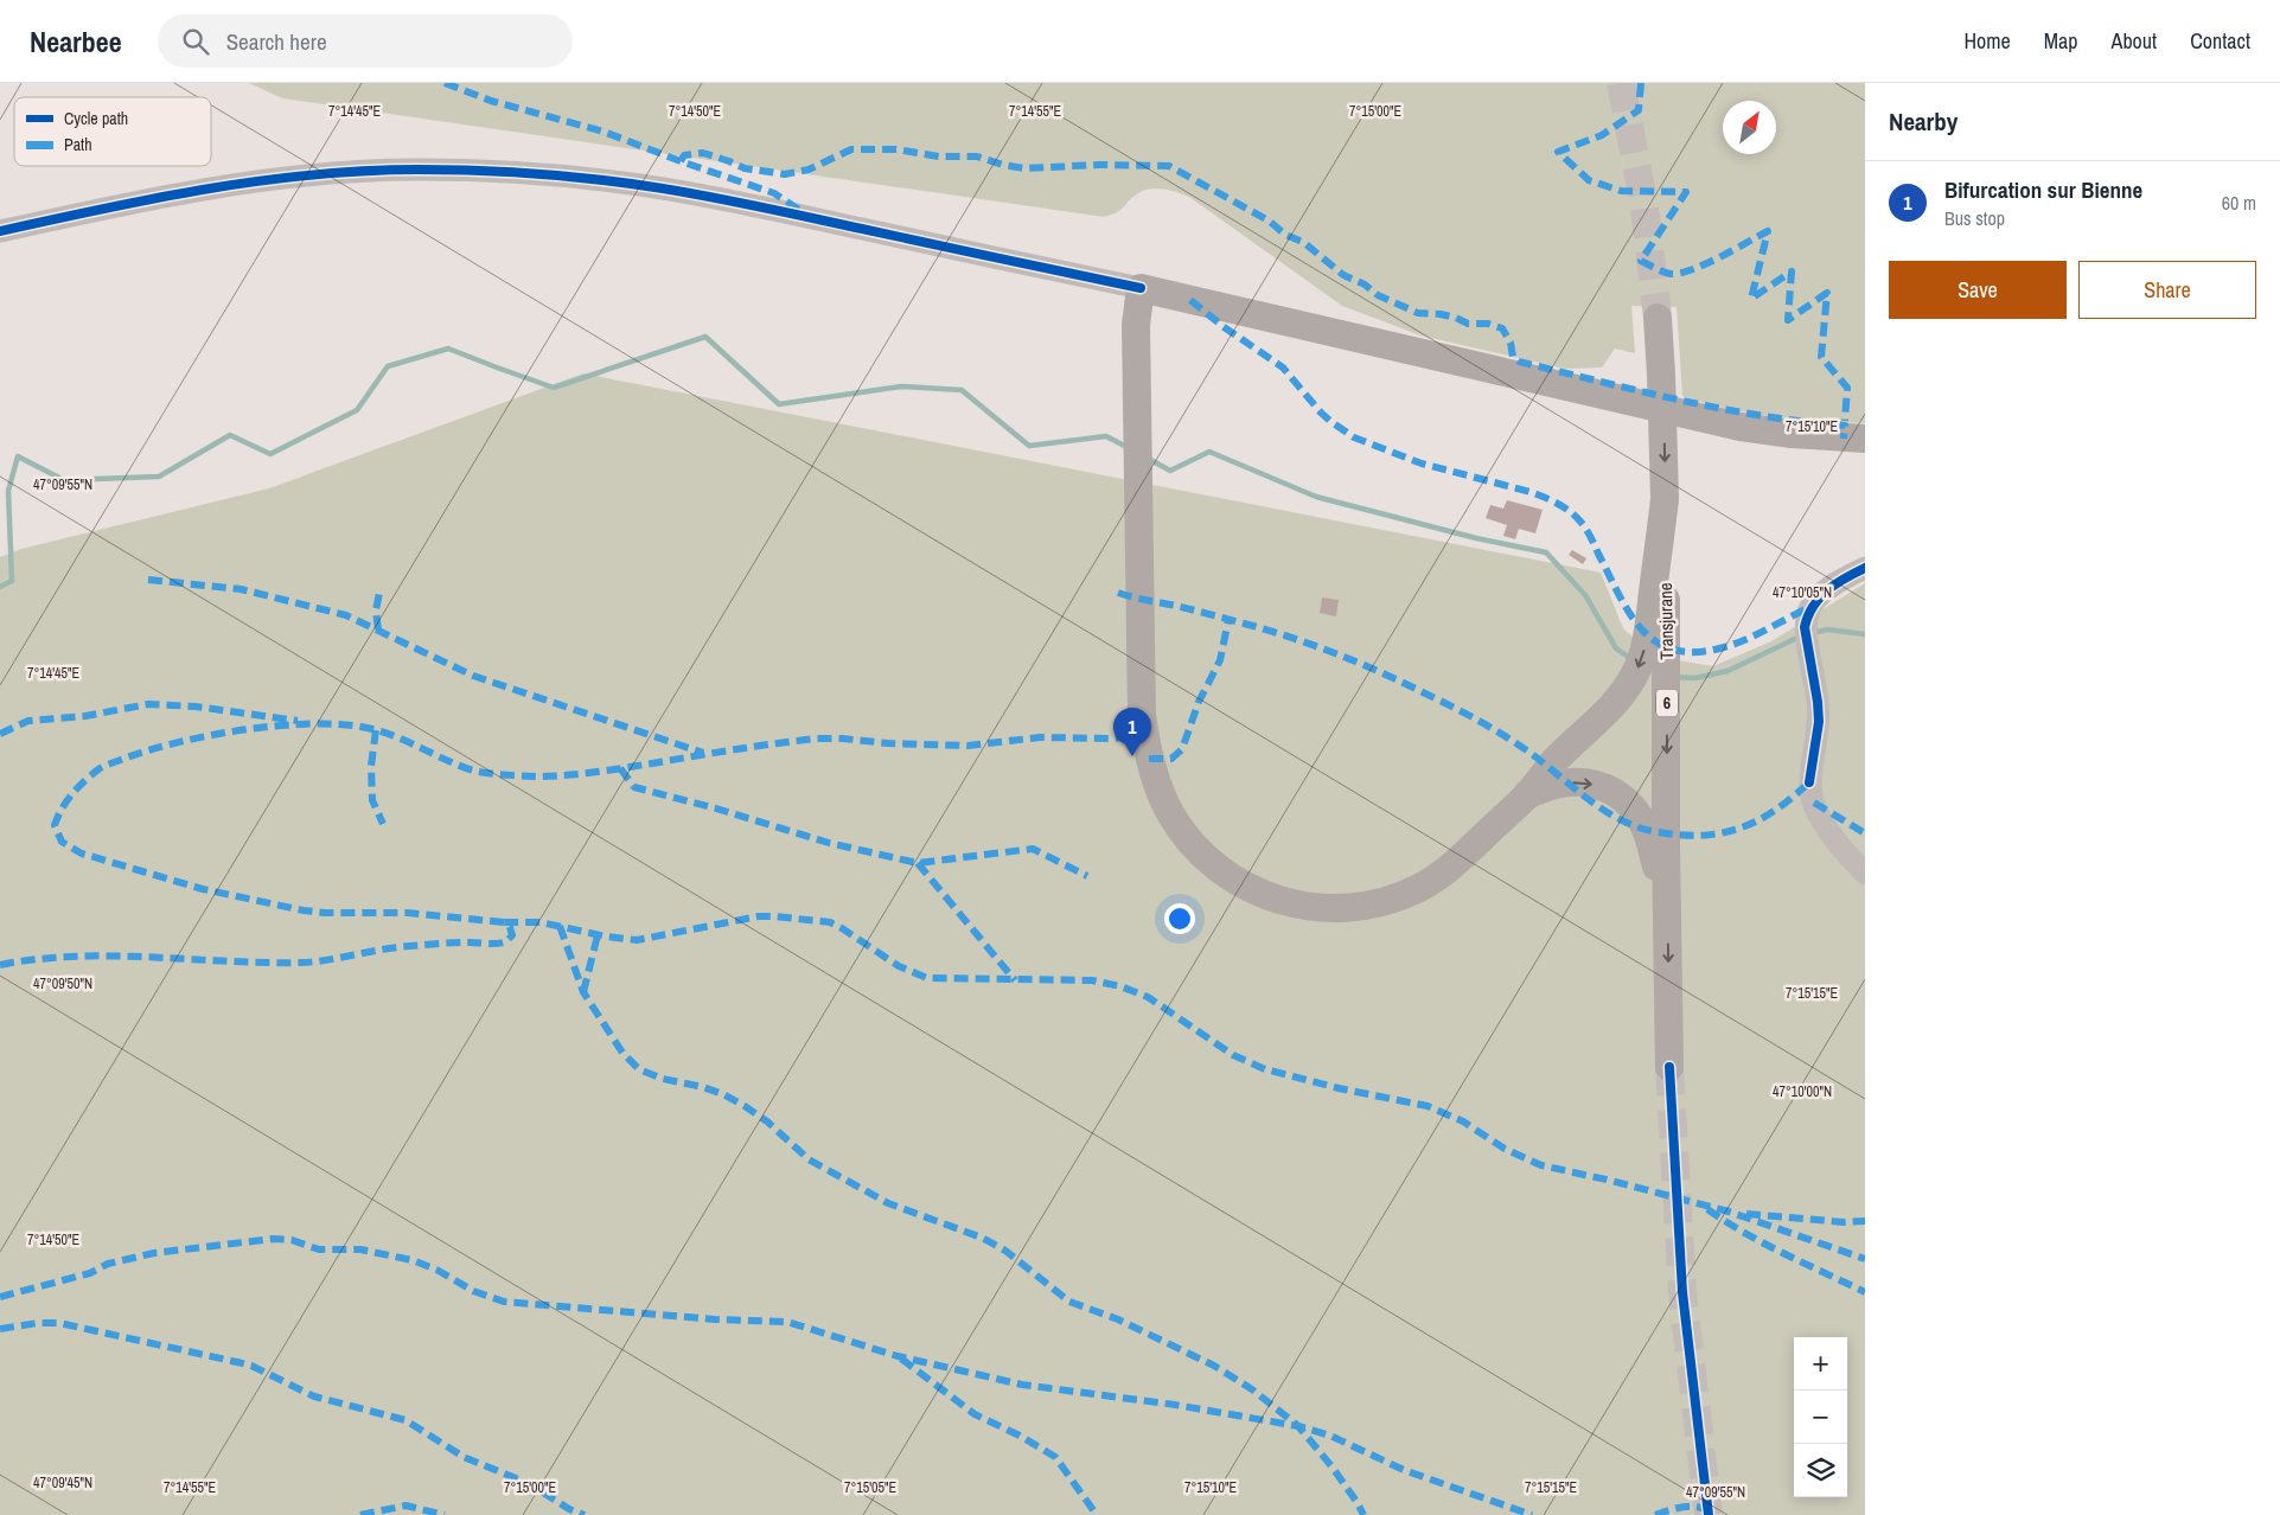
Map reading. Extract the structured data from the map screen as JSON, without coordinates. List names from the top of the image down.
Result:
{
  "streets": {
    "main road": ["Transjurane", "6"]
  },
  "one_way": ["Transjurane"],
  "legend": ["Cycle path", "Path"],
  "north": "top right",
  "page": {
    "header": "Nearbee",
    "search": "Search here",
    "nav": [
      "Home",
      "Map",
      "About",
      "Contact"
    ],
    "heading": "Nearby",
    "list": [
      {
        "mark": "1",
        "name": "Bifurcation sur Bienne",
        "note": "Bus stop",
        "value": "60 m"
      }
    ],
    "buttons": ["Save", "Share"],
    "pins": "1",
    "map_buttons": ["+", "−"]
  },
  "coordinates": [
    "7°14'55\"E",
    "7°15'00\"E",
    "7°14'45\"E",
    "7°14'50\"E",
    "7°15'10\"E",
    "47°09'55\"N",
    "47°10'05\"N",
    "47°09'50\"N",
    "7°15'15\"E",
    "47°10'00\"N",
    "47°09'45\"N",
    "7°15'05\"E"
  ]
}
